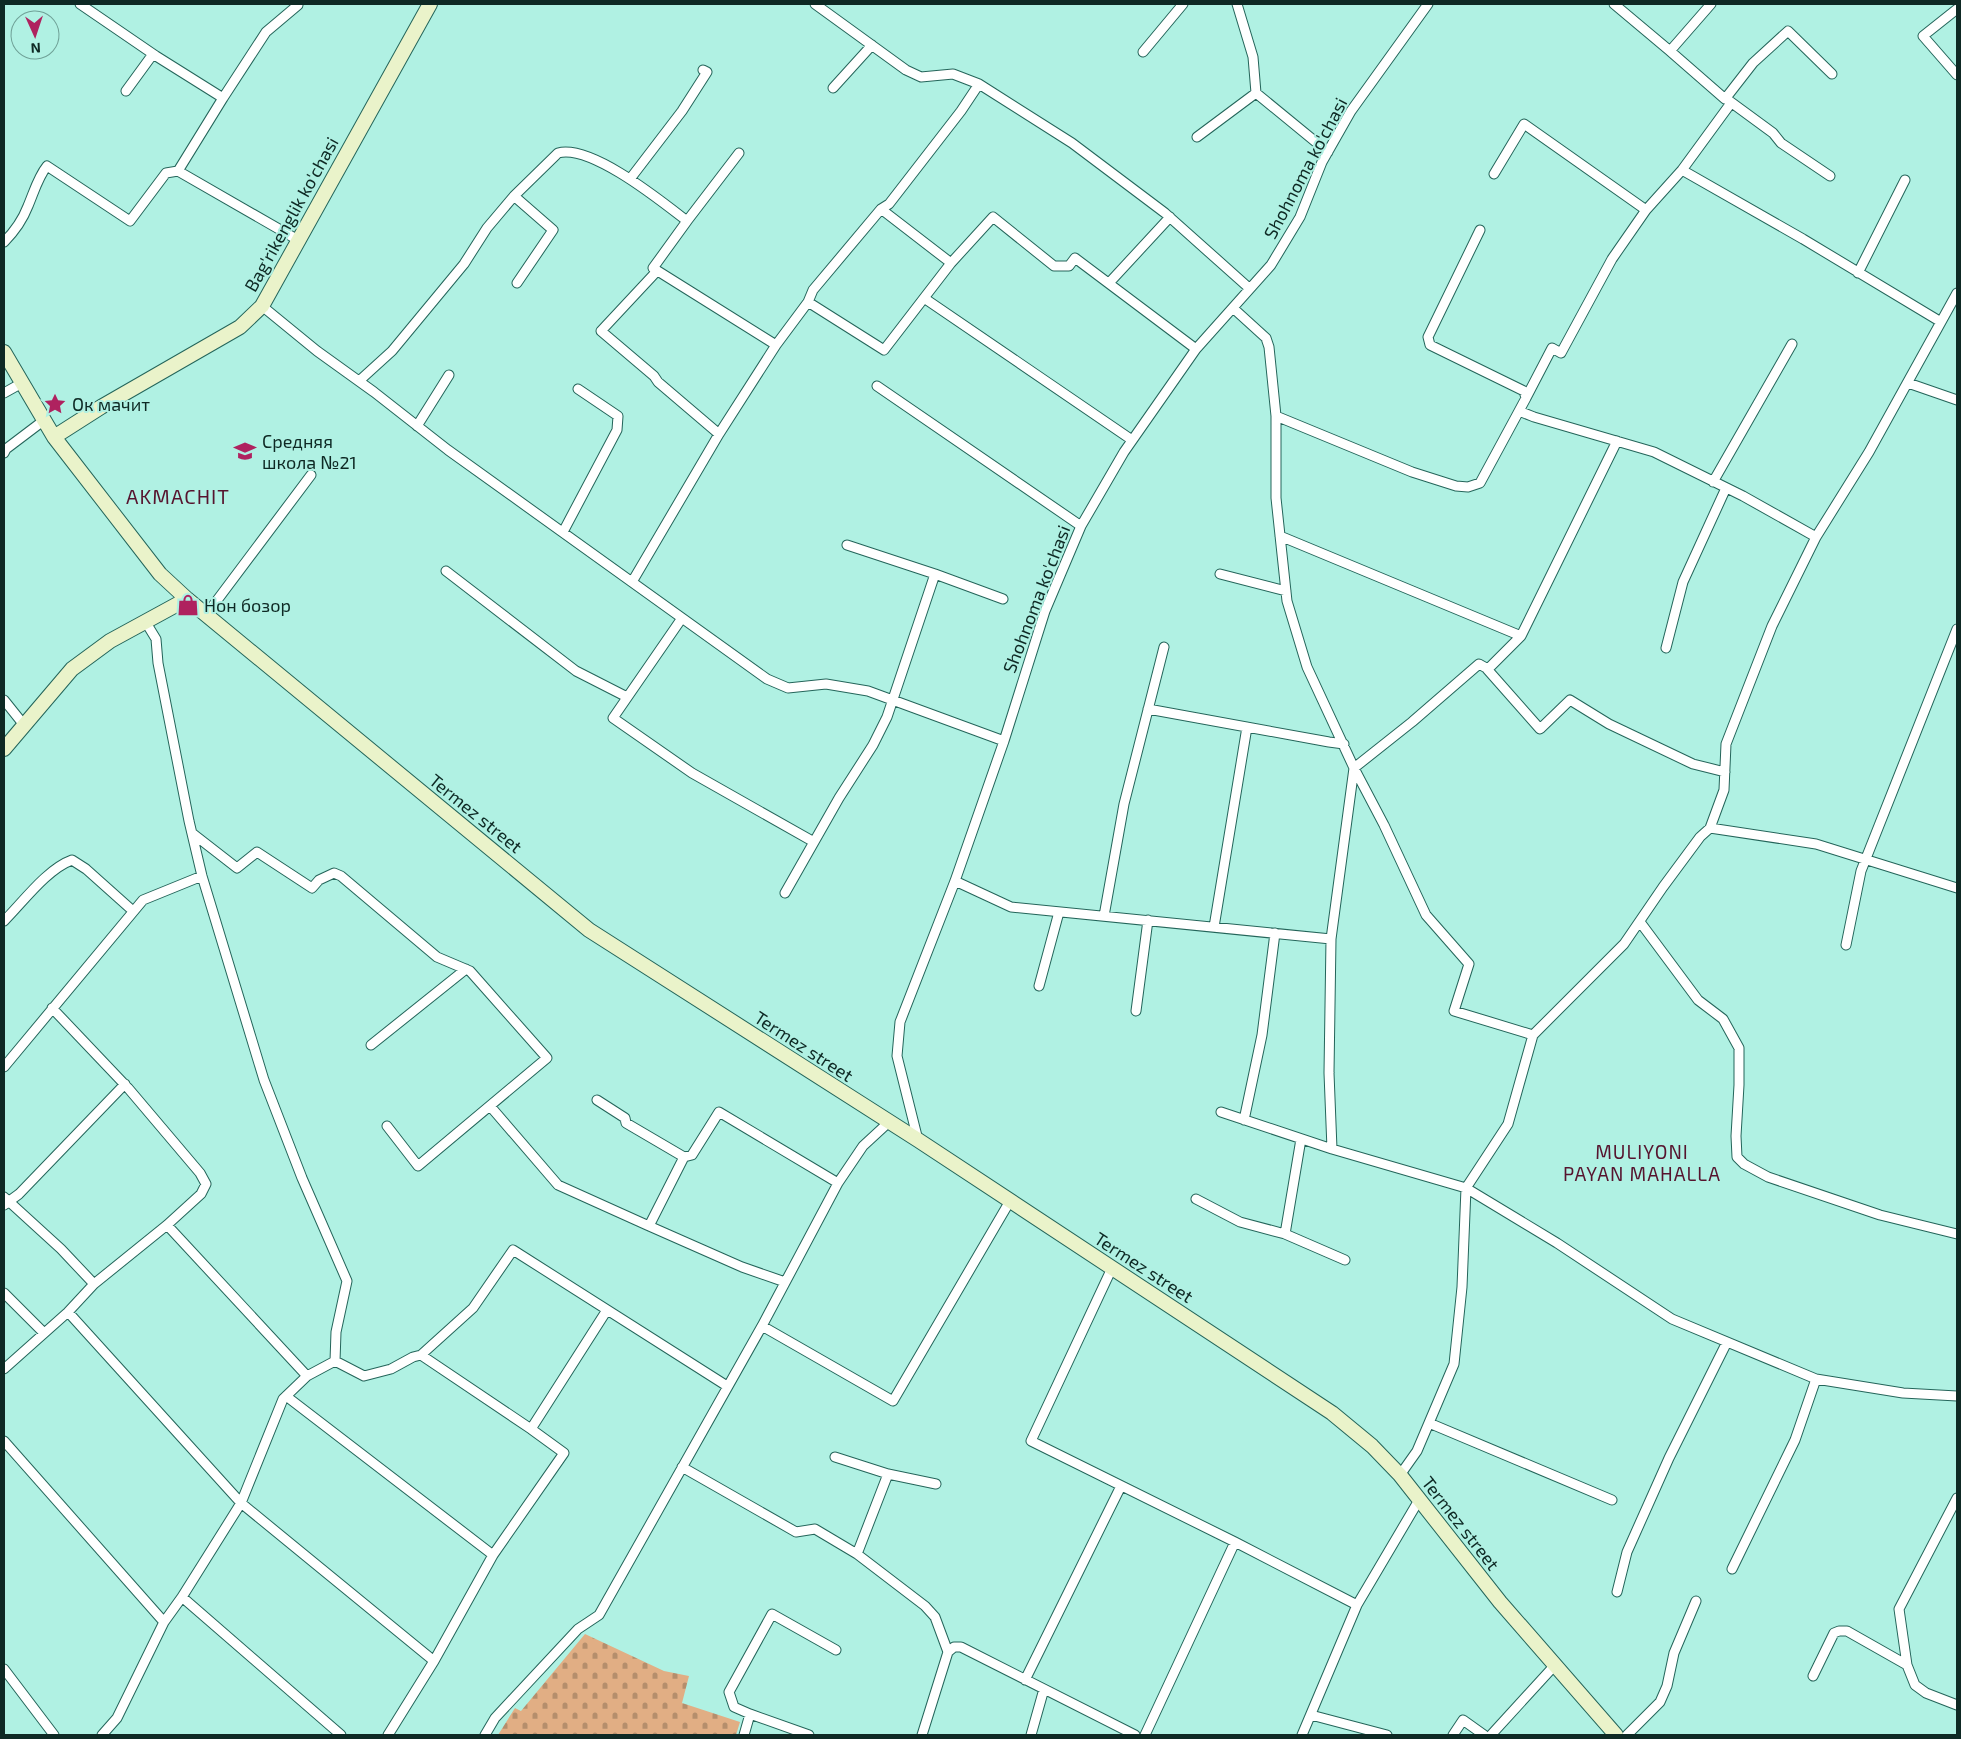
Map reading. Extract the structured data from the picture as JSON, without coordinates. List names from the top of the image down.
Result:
{
  "streets": {
    "main road": ["Bag'rikenglik ko'chasi", "Termez street"],
    "street": ["Shohnoma ko'chasi"]
  },
  "crossings": [
    ["Shohnoma ko'chasi", "Termez street"],
    ["Bag'rikenglik ko'chasi", "Termez street"]
  ],
  "districts": ["AKMACHIT", "MULIYONI PAYAN MAHALLA"],
  "places": {
    "place": ["Ок мачит"],
    "school or university": ["Средняя школа №21"],
    "shop": ["Нон бозор"]
  },
  "north": "bottom"
}
